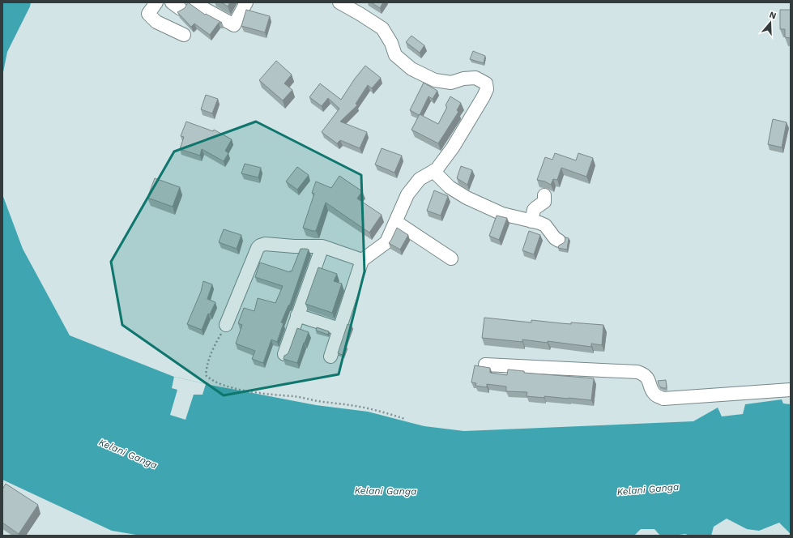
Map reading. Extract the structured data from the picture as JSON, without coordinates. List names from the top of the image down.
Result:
{
  "water": ["Kelani Ganga"],
  "north": "top"
}
